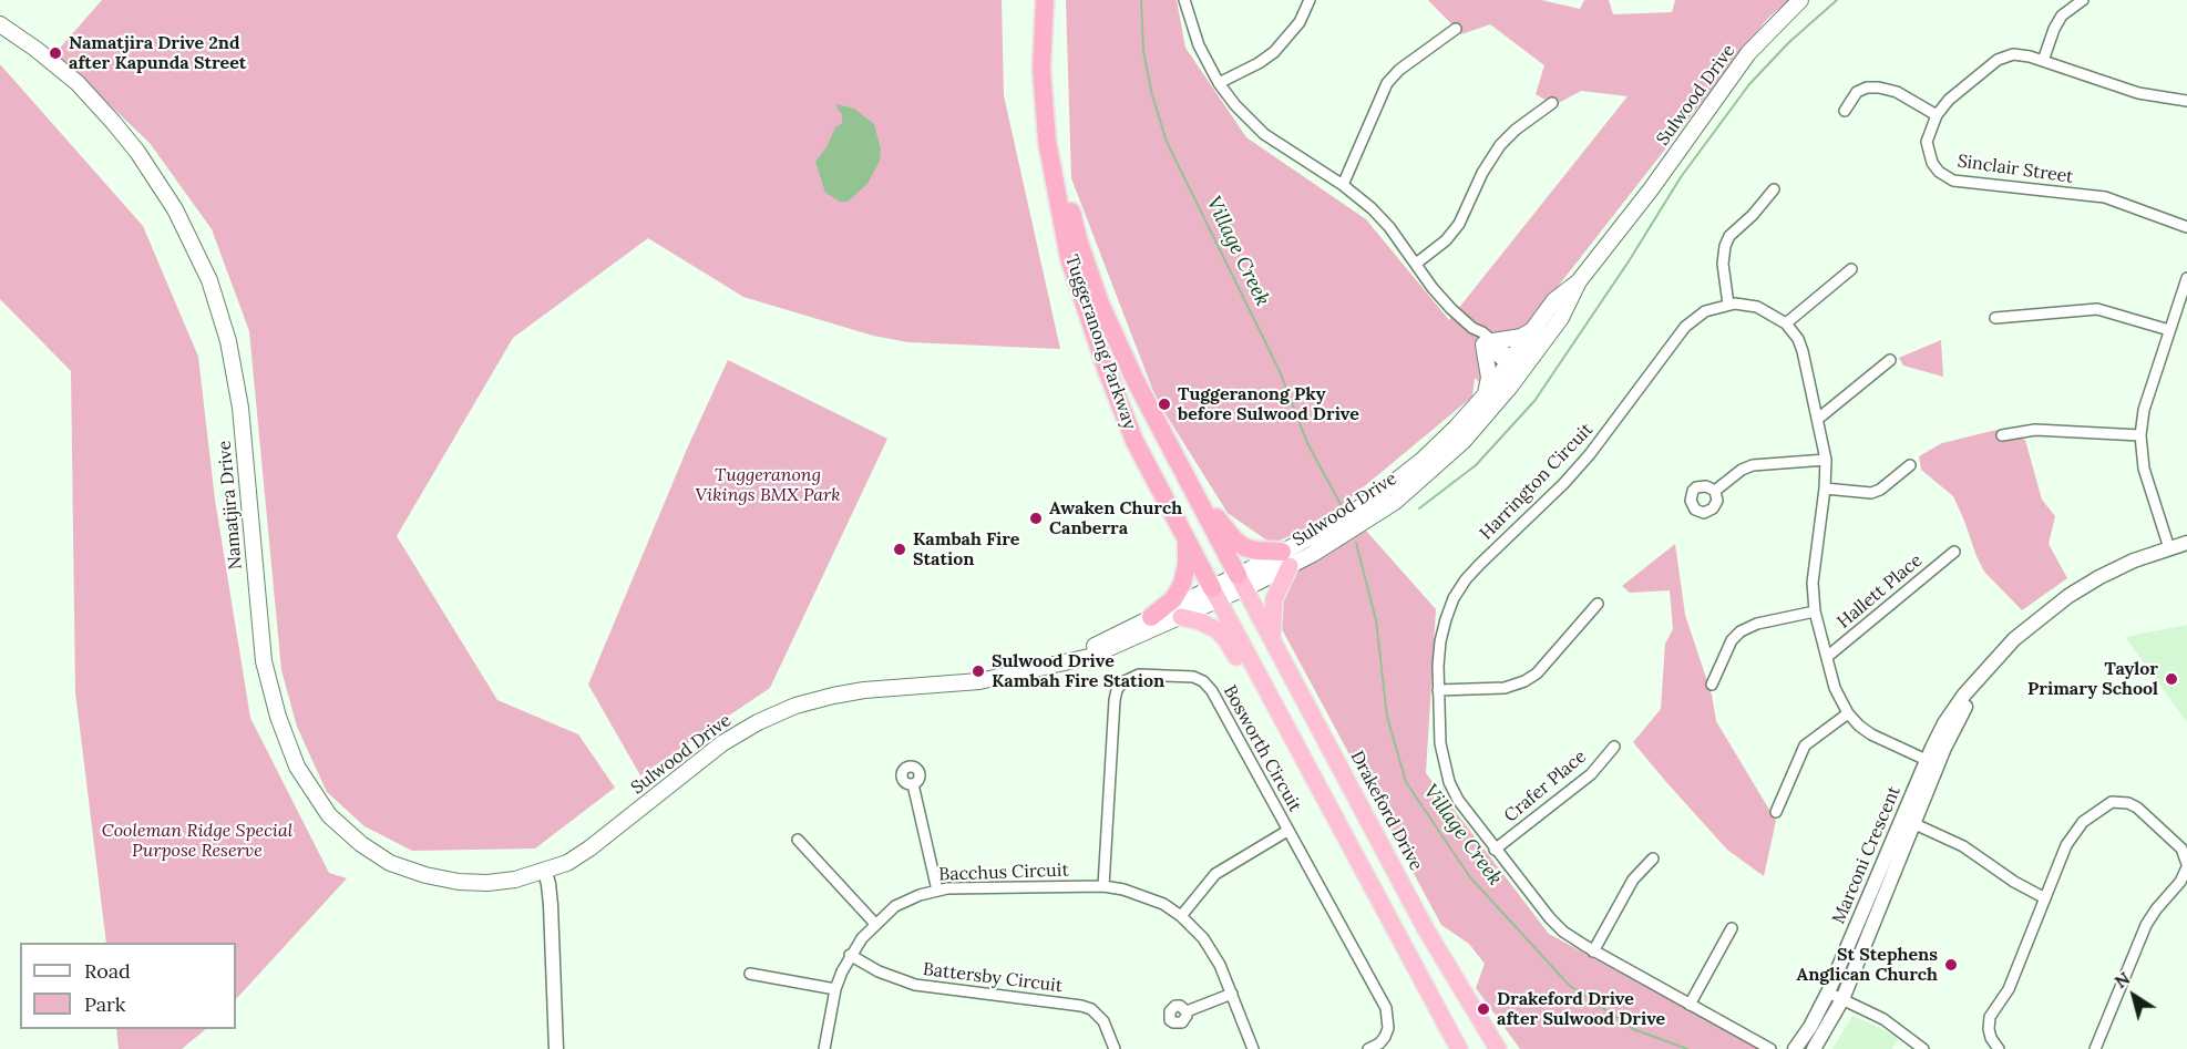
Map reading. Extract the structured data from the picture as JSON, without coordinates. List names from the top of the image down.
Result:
{
  "streets": {
    "highway": ["Tuggeranong Parkway", "Drakeford Drive"],
    "main road": ["Sulwood Drive", "Namatjira Drive"],
    "street": [
      "Sinclair Street",
      "Harrington Circuit",
      "Hallett Place",
      "Bosworth Circuit",
      "Crafer Place",
      "Marconi Crescent",
      "Bacchus Circuit",
      "Battersby Circuit"
    ]
  },
  "crossings": [
    ["Sulwood Drive", "Tuggeranong Parkway"],
    ["Sulwood Drive", "Namatjira Drive"],
    ["Sulwood Drive", "Drakeford Drive"],
    ["Tuggeranong Parkway", "Drakeford Drive"],
    ["Harrington Circuit", "Hallett Place"],
    ["Harrington Circuit", "Crafer Place"],
    ["Harrington Circuit", "Marconi Crescent"],
    ["Bosworth Circuit", "Bacchus Circuit"],
    ["Bacchus Circuit", "Battersby Circuit"]
  ],
  "water": ["Village Creek"],
  "parks": ["Tuggeranong Vikings BMX Park", "Cooleman Ridge Special Purpose Reserve"],
  "places": [
    "Namatjira Drive 2nd after Kapunda Street",
    "Tuggeranong Pky before Sulwood Drive",
    "Awaken Church Canberra",
    "Kambah Fire Station",
    "Sulwood Drive Kambah Fire Station",
    "Taylor Primary School",
    "St Stephens Anglican Church",
    "Drakeford Drive after Sulwood Drive"
  ],
  "legend": ["Road", "Park"],
  "north": "top left"
}
